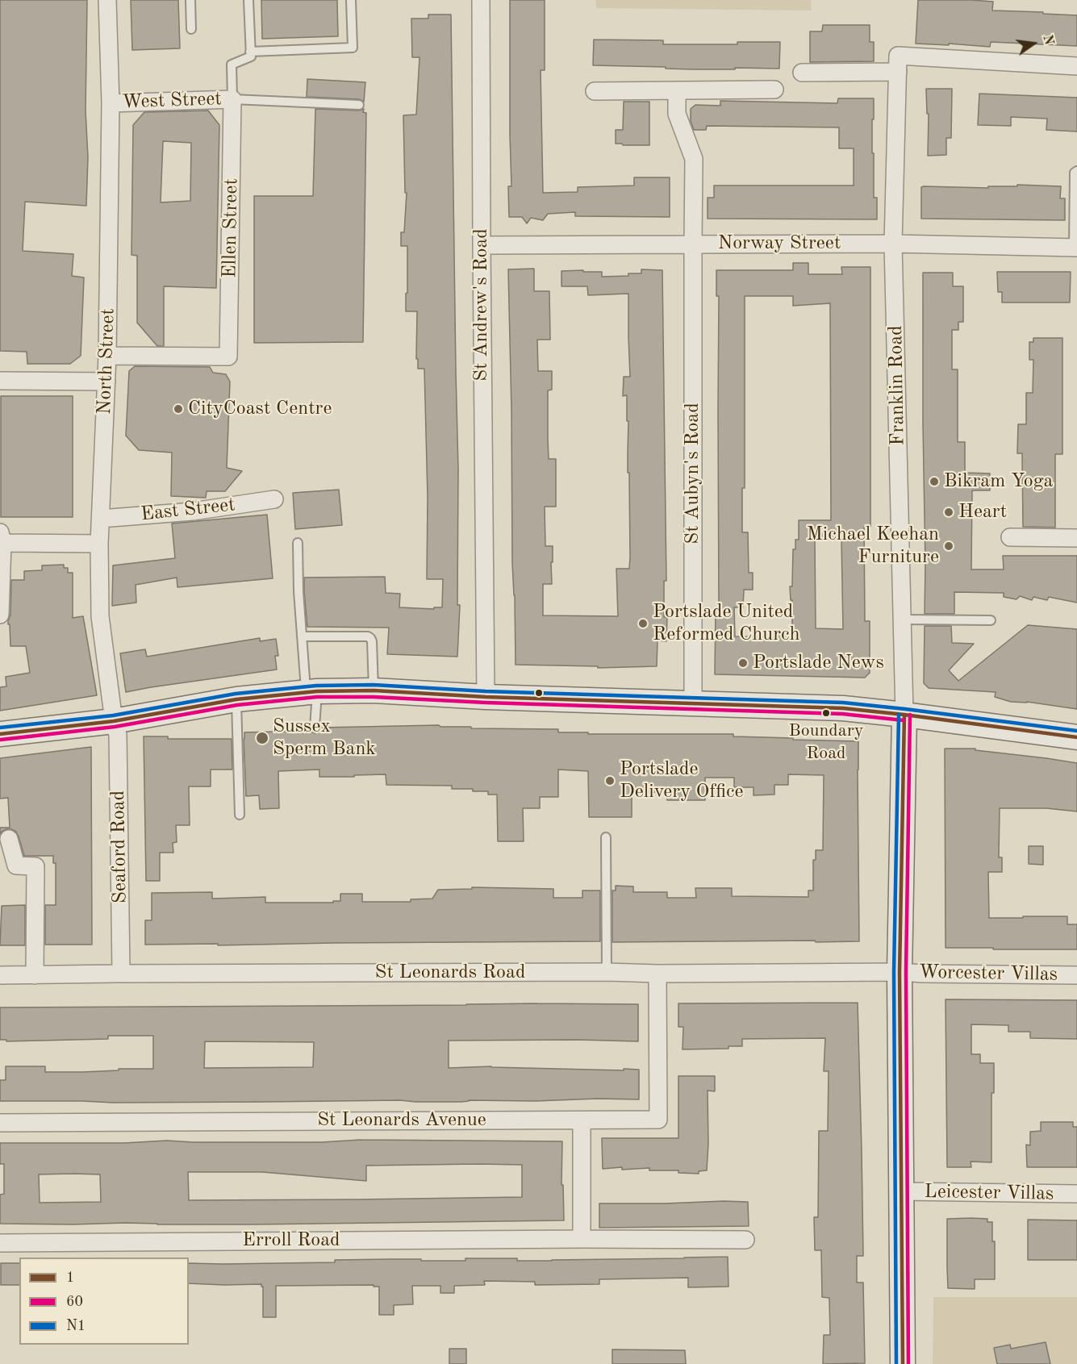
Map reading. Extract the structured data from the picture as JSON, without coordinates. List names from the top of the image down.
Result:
{
  "streets": {
    "street": [
      "West Street",
      "Ellen Street",
      "Norway Street",
      "St Andrew's Road",
      "North Street",
      "Franklin Road",
      "St Aubyn's Road",
      "East Street",
      "Seaford Road",
      "St Leonards Road",
      "Worcester Villas",
      "St Leonards Avenue",
      "Leicester Villas",
      "Erroll Road"
    ]
  },
  "crossings": [
    ["West Street", "Ellen Street"],
    ["West Street", "North Street"],
    ["Ellen Street", "North Street"],
    ["Norway Street", "St Andrew's Road"],
    ["Norway Street", "Franklin Road"],
    ["Norway Street", "St Aubyn's Road"],
    ["North Street", "East Street"],
    ["North Street", "Seaford Road"],
    ["Seaford Road", "St Leonards Road"],
    ["St Leonards Road", "Worcester Villas"],
    ["St Leonards Road", "St Leonards Avenue"]
  ],
  "places": [
    "CityCoast Centre",
    "Bikram Yoga",
    "Heart",
    "Michael Keehan Furniture",
    "Portslade United Reformed Church",
    "Portslade News",
    "Boundary Road",
    "Sussex Sperm Bank",
    "Portslade Delivery Office"
  ],
  "lines": ["transit line N1", "transit line 1", "transit line 60"],
  "legend": ["1", "60", "N1"],
  "north": "right"
}
